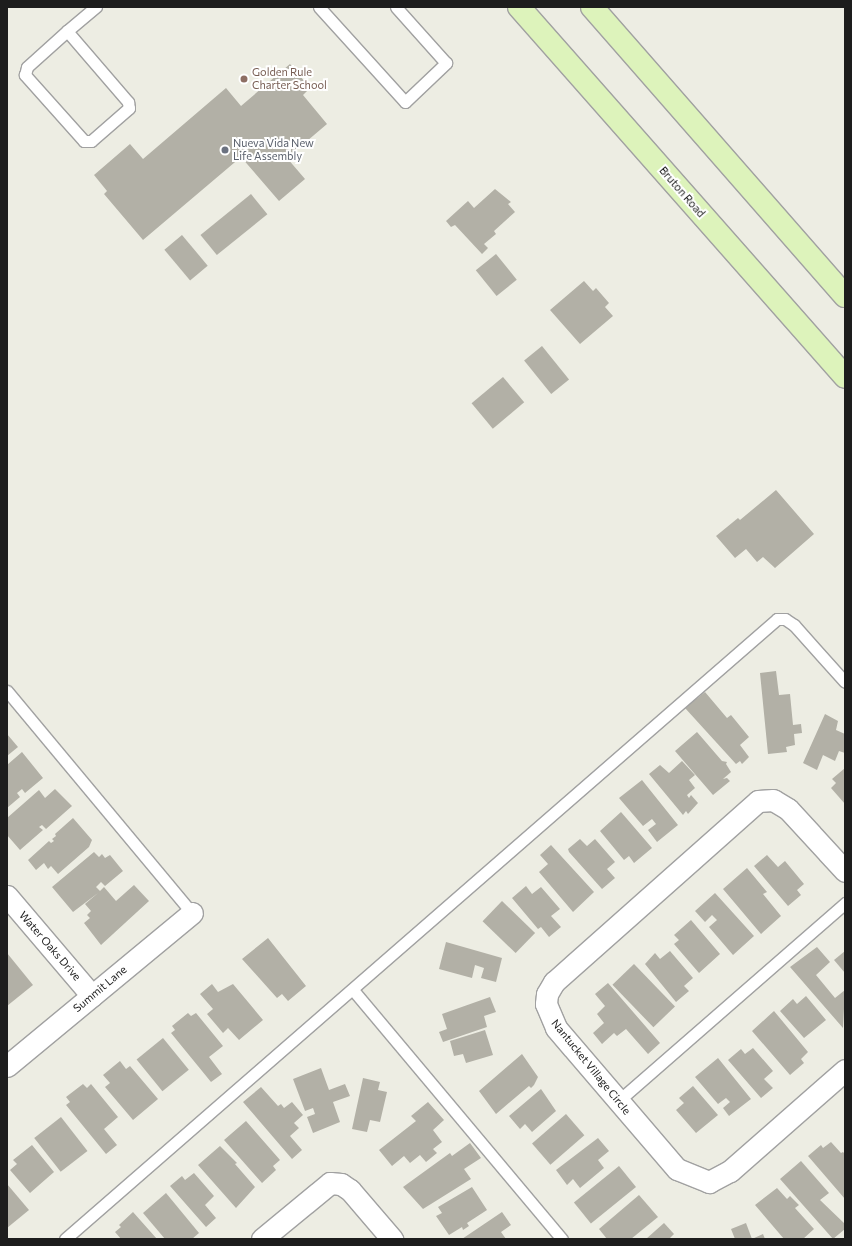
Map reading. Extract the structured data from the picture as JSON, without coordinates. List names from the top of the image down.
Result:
{
  "streets": {
    "main road": ["Bruton Road"],
    "street": ["Water Oaks Drive", "Summit Lane", "Nantucket Village Circle"]
  },
  "crossings": [
    ["Water Oaks Drive", "Summit Lane"]
  ],
  "places": ["Golden Rule Charter School", "Nueva Vida New Life Assembly"]
}
